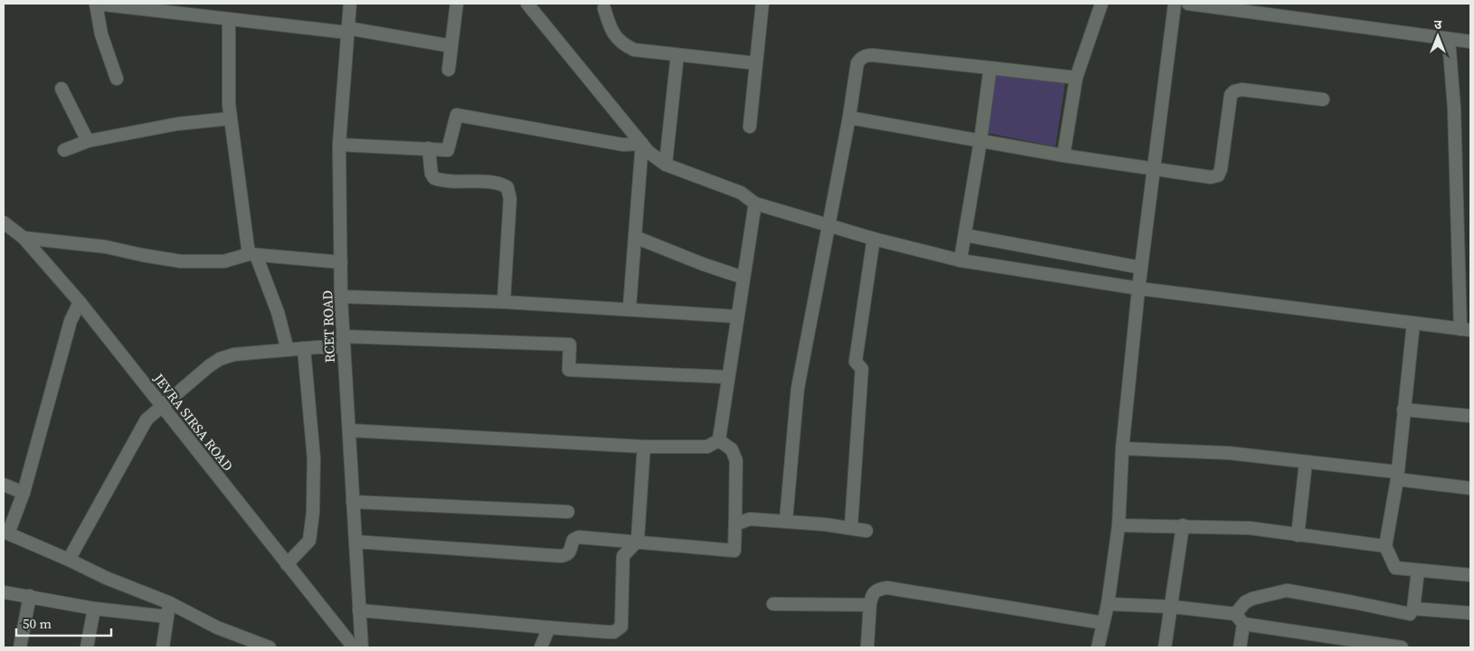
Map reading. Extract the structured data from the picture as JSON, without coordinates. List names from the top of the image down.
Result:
{
  "streets": {
    "street": ["RCET ROAD", "JEVRA SIRSA ROAD"]
  },
  "scale_bar": "50 m",
  "north": "top"
}
